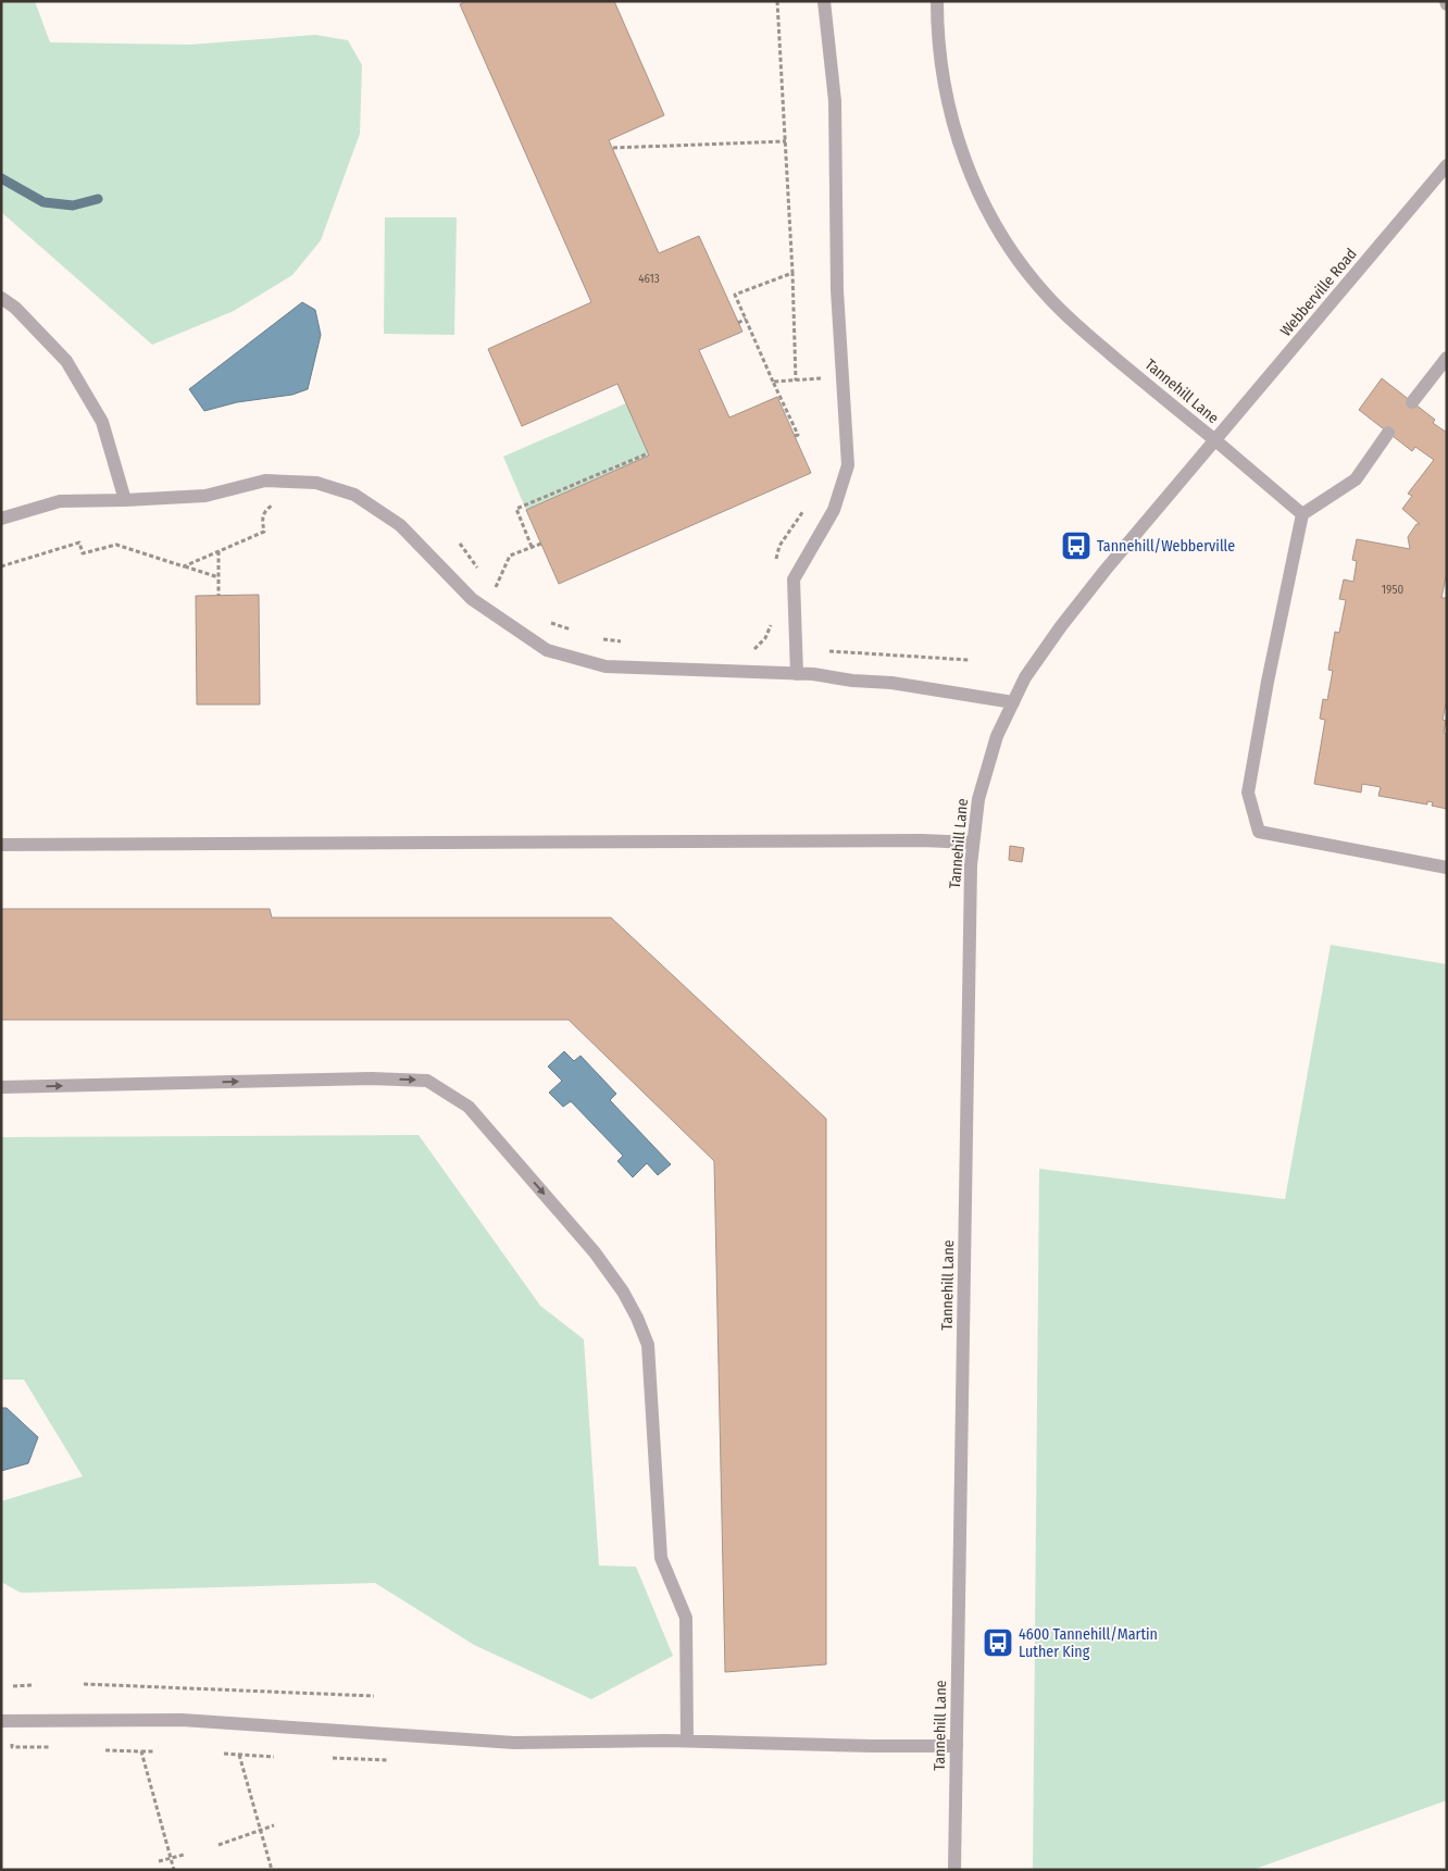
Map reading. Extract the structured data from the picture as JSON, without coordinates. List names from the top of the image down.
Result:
{
  "streets": {
    "street": ["Webberville Road", "Tannehill Lane"]
  },
  "crossings": [
    ["Webberville Road", "Tannehill Lane"]
  ],
  "places": {
    "bus stop": ["Tannehill/Webberville", "4600 Tannehill/Martin Luther King"]
  },
  "house_numbers": ["4613", "1950"]
}
